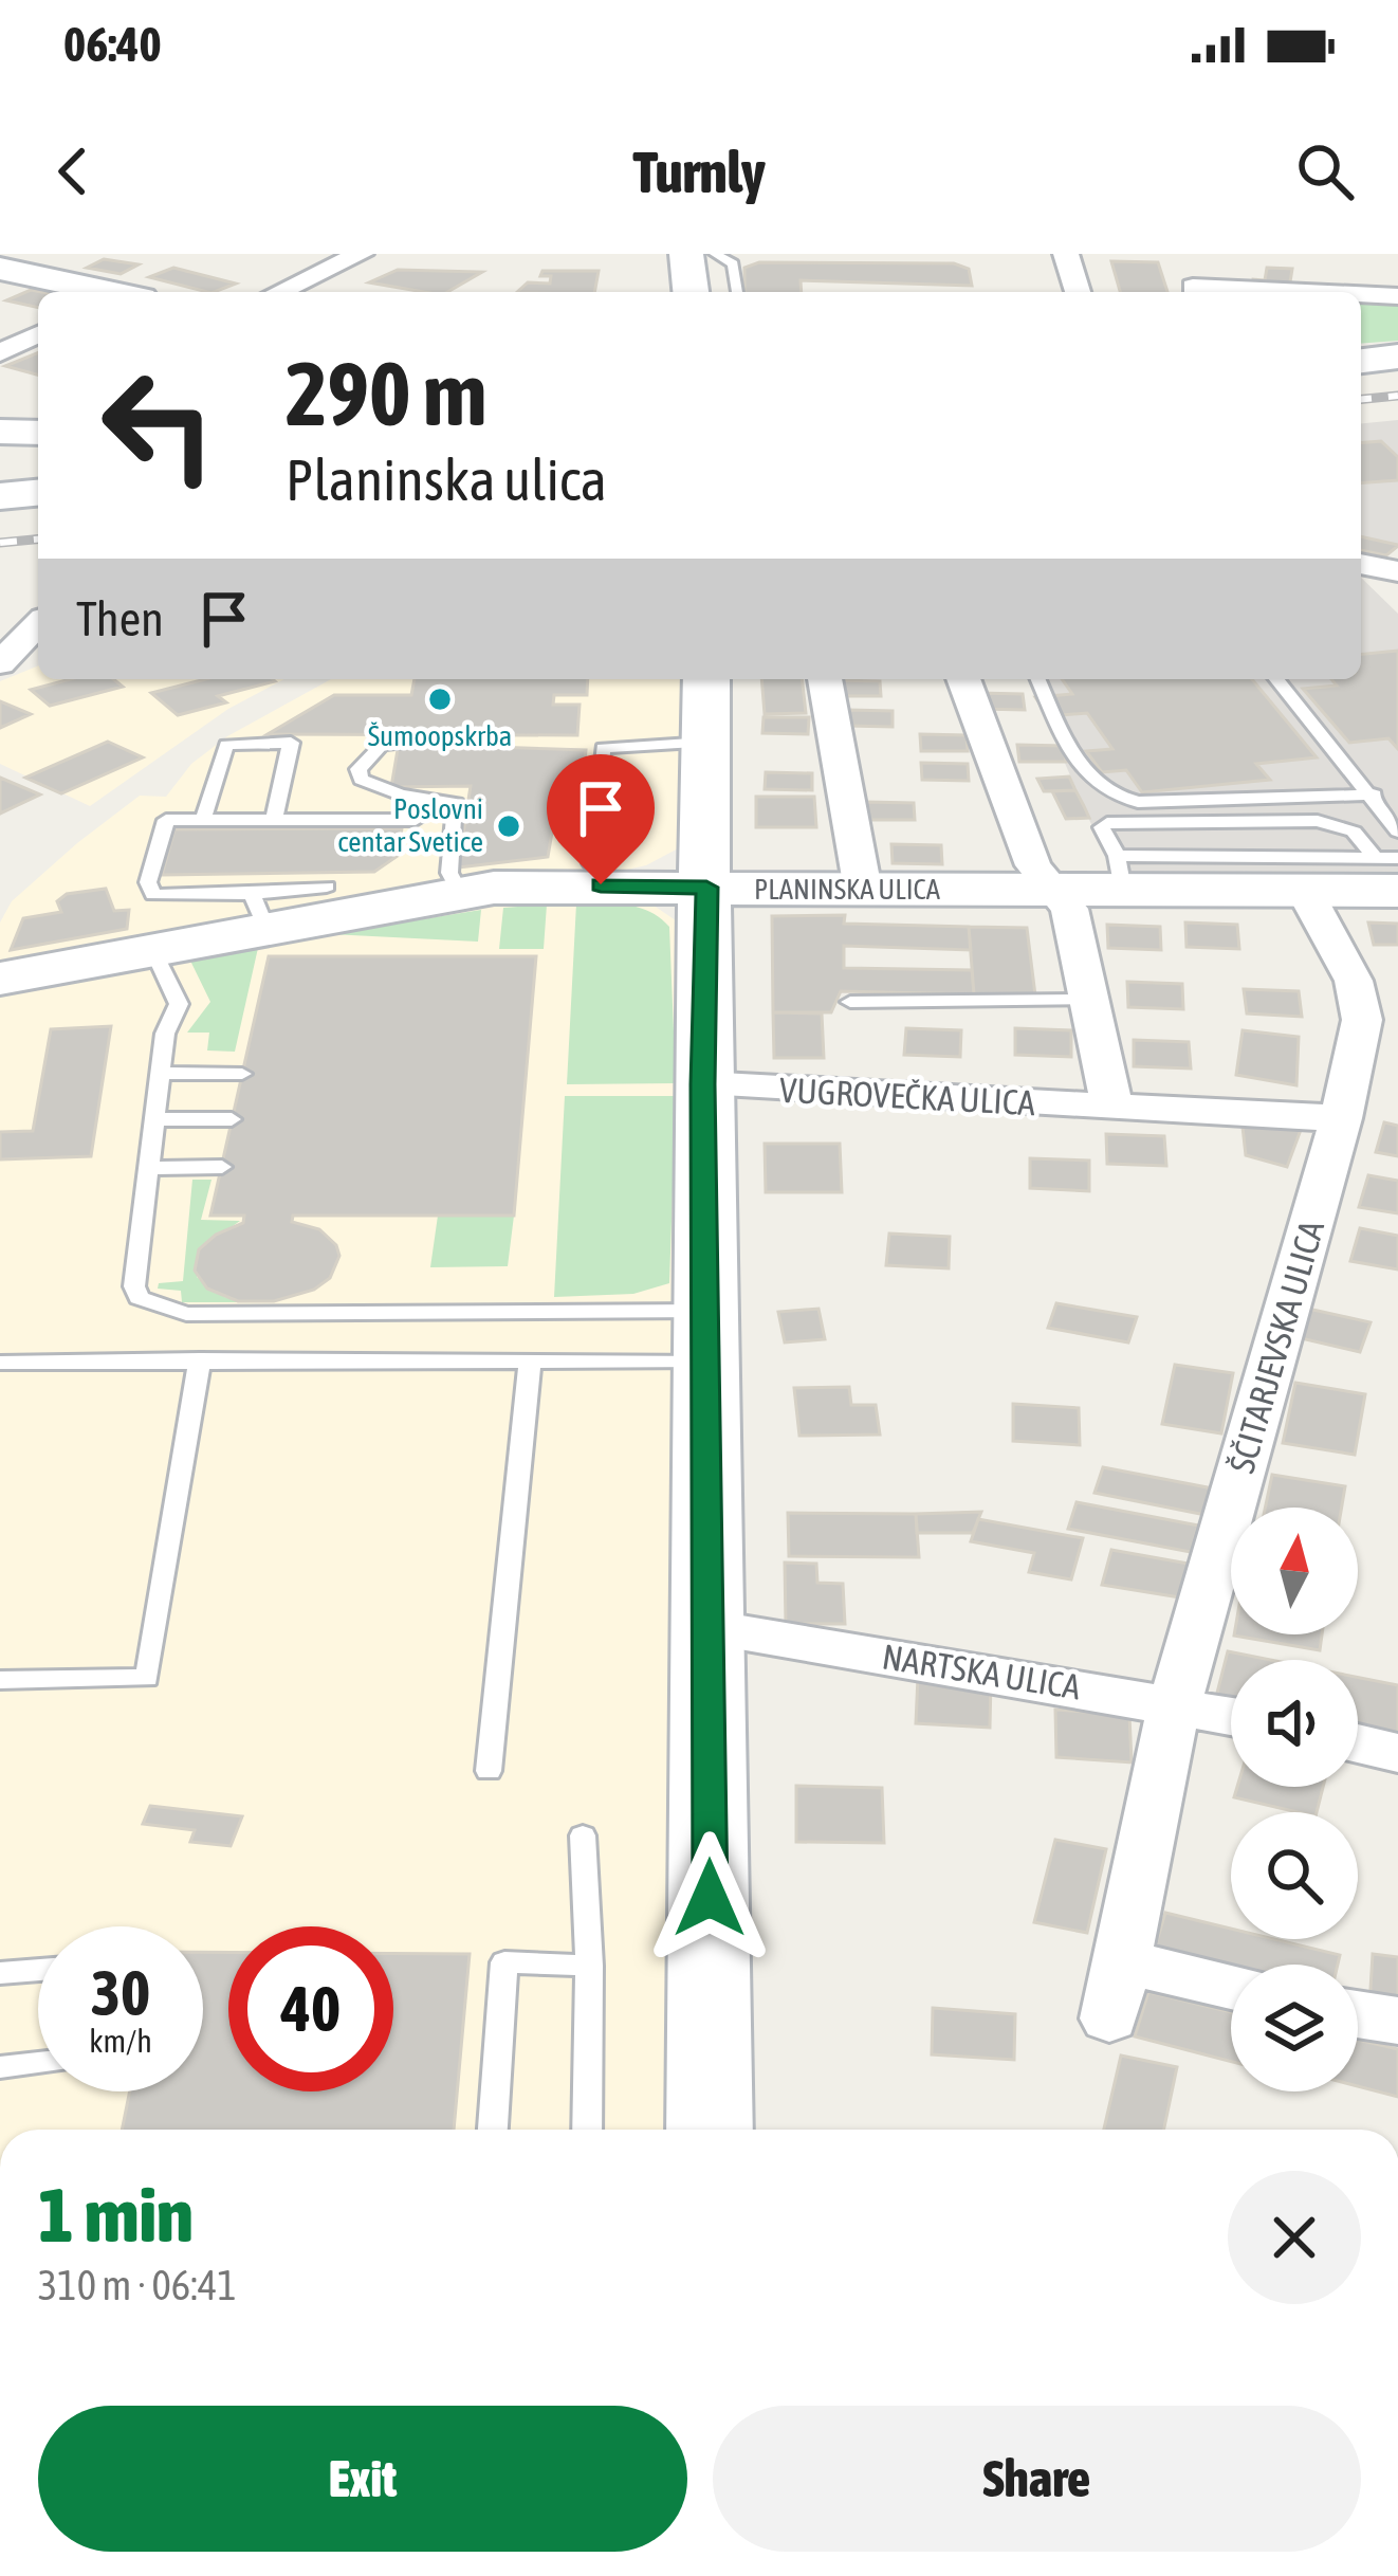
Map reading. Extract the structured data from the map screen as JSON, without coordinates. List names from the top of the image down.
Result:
{
  "streets": {
    "street": [
      "PLANINSKA ULICA",
      "VUGROVEČKA ULICA",
      "ŠČITARJEVSKA ULICA",
      "NARTSKA ULICA"
    ]
  },
  "crossings": [
    ["PLANINSKA ULICA", "ŠČITARJEVSKA ULICA"],
    ["VUGROVEČKA ULICA", "ŠČITARJEVSKA ULICA"],
    ["ŠČITARJEVSKA ULICA", "NARTSKA ULICA"]
  ],
  "places": ["Šumoopskrba", "Poslovni centar Svetice"],
  "north": "top",
  "page": {
    "status": "06:40",
    "header": "Turnly",
    "turn": ["290 m", "Planinska ulica"],
    "then": "Then",
    "speed": "30 km/h",
    "limit": "40",
    "heading": ["1 min", "310 m · 06:41"],
    "buttons": ["Exit", "Share"]
  }
}
